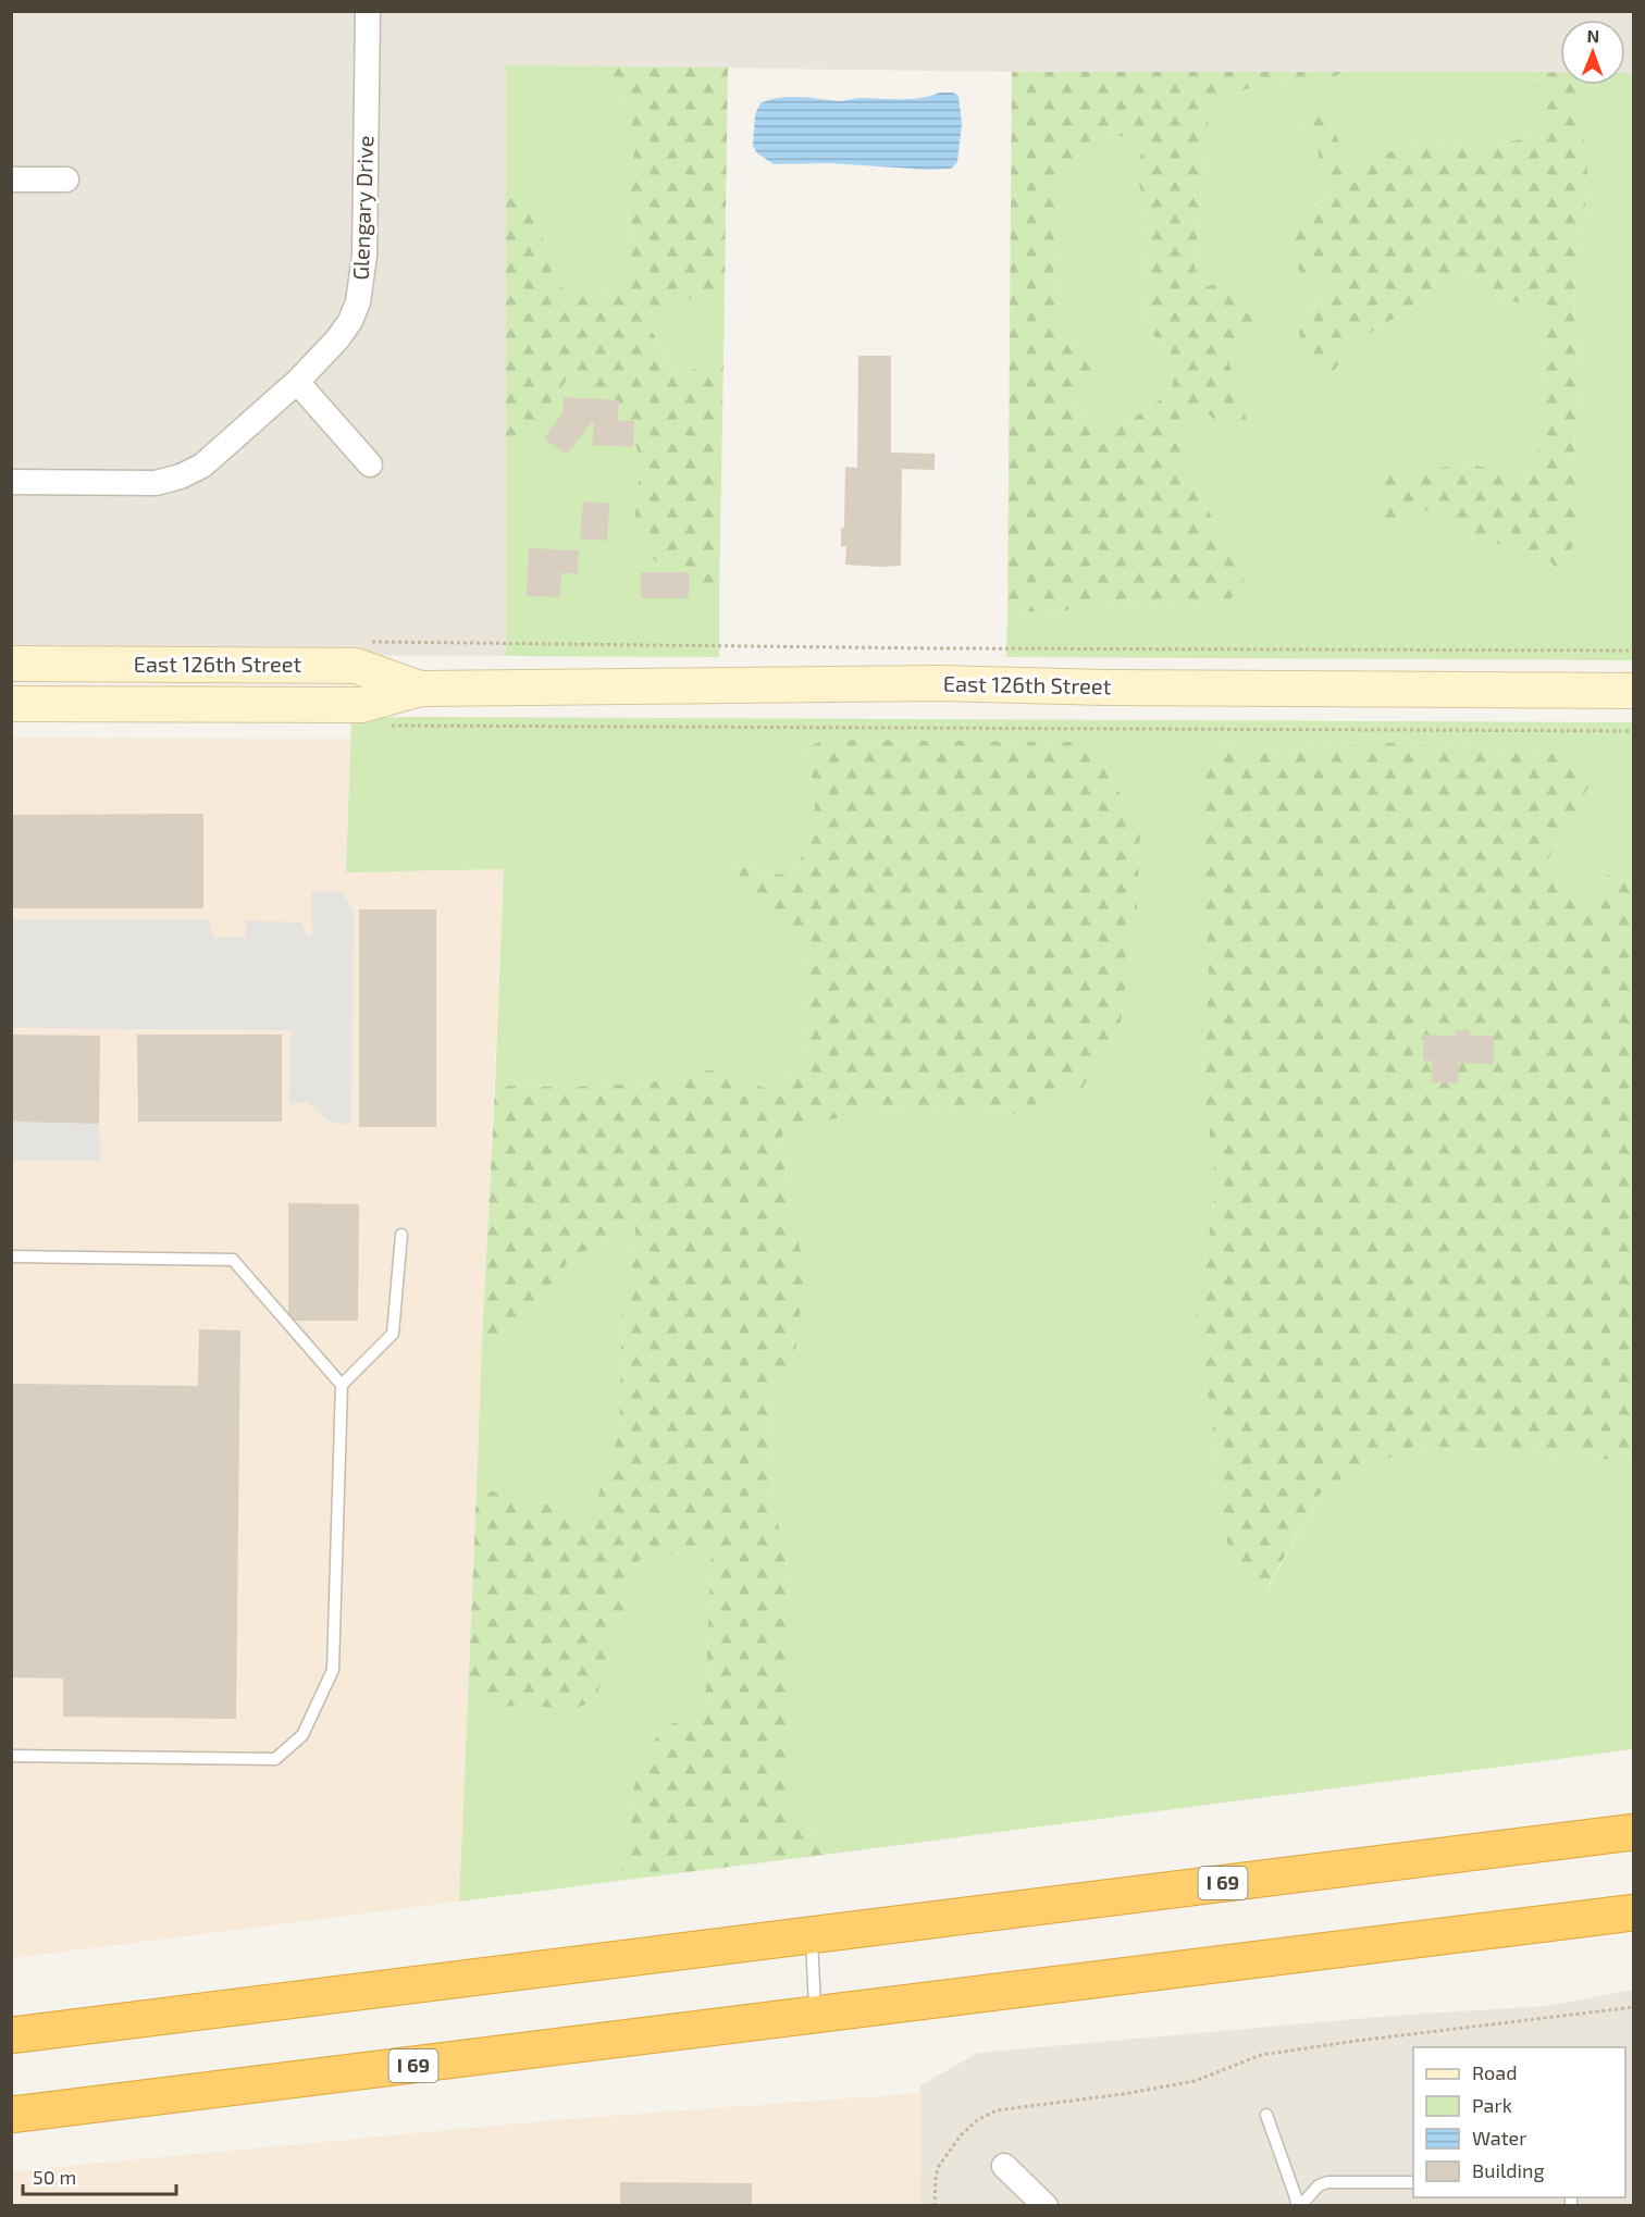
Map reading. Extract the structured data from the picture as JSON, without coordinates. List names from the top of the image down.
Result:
{
  "streets": {
    "highway": ["I 69"],
    "main road": ["East 126th Street"],
    "street": ["Glengary Drive"]
  },
  "legend": [
    "Road",
    "Park",
    "Water",
    "Building"
  ],
  "scale_bar": "50 m",
  "north": "top"
}
